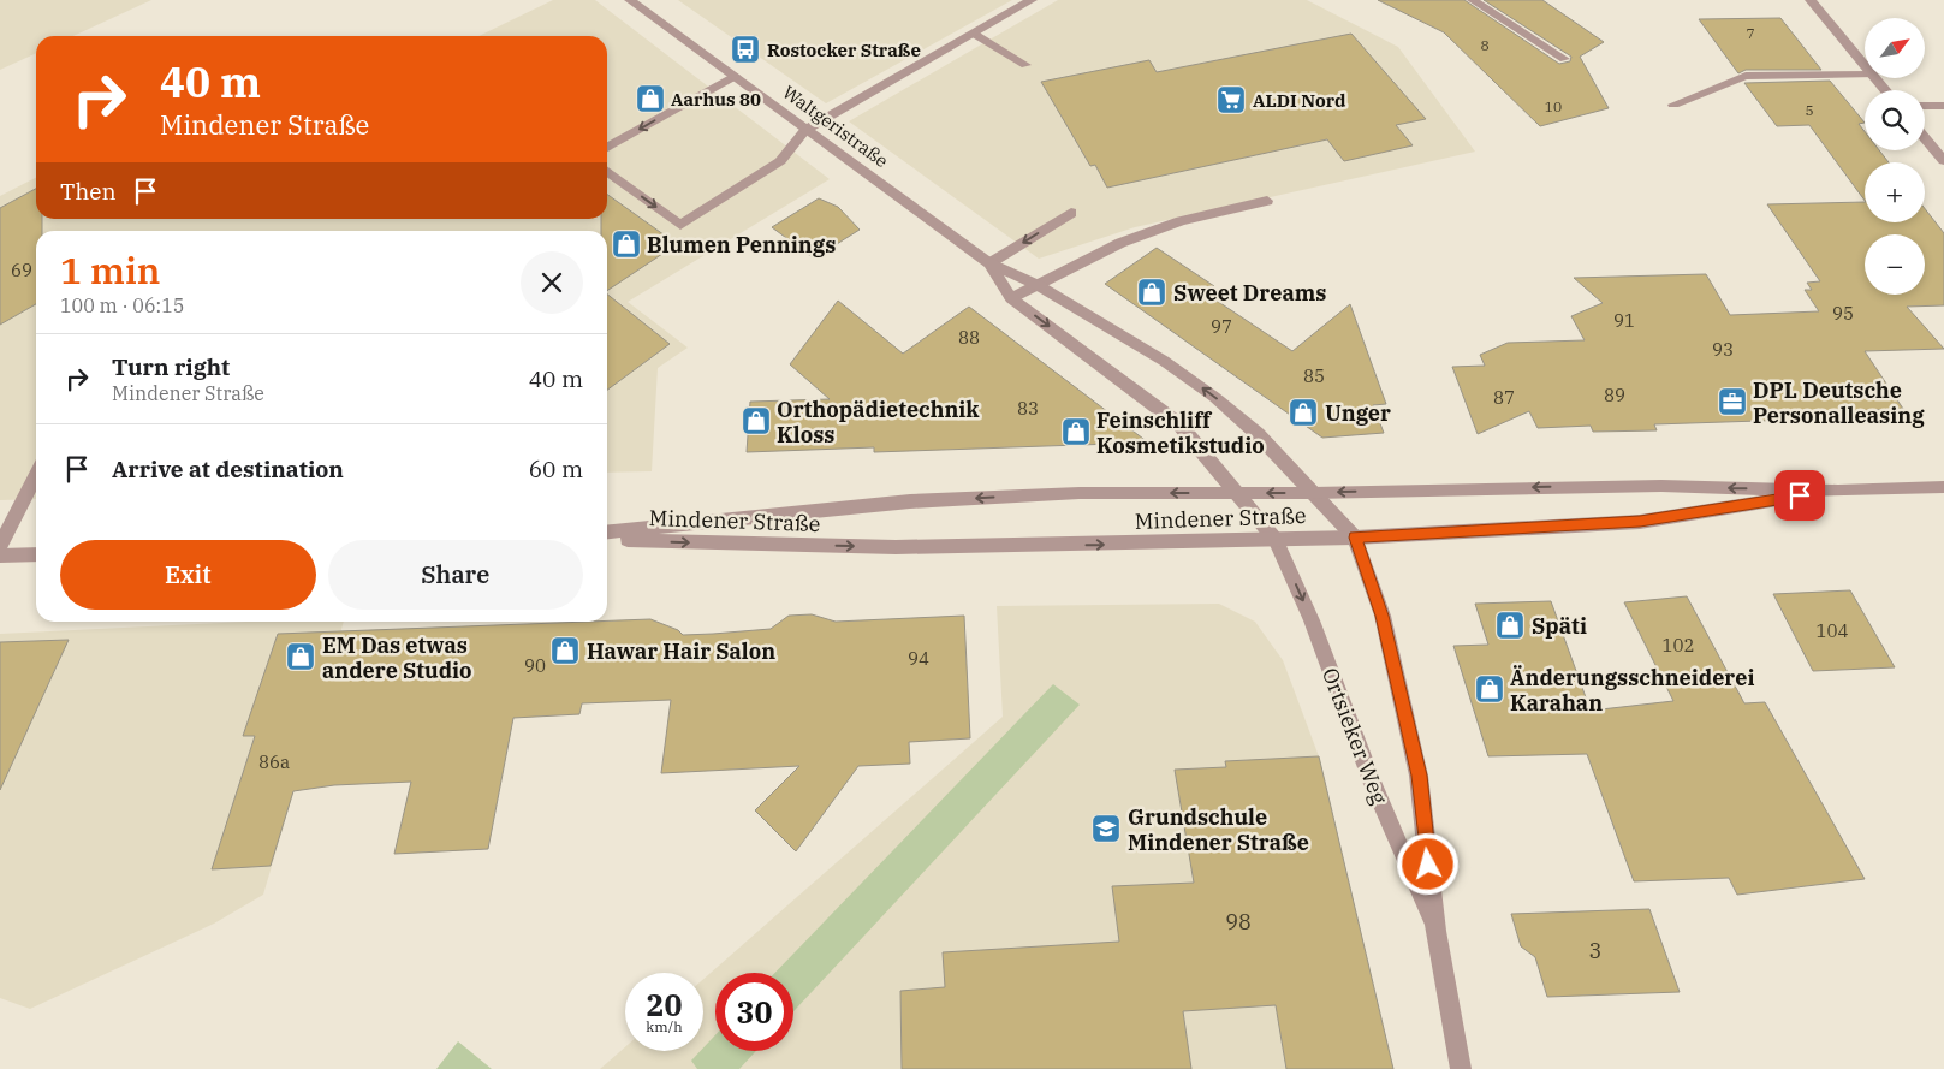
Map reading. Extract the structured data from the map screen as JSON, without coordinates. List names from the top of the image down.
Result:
{
  "streets": {
    "street": ["Waltgeristraße", "Mindener Straße", "Ortsieker Weg"]
  },
  "crossings": [
    ["Waltgeristraße", "Mindener Straße"],
    ["Waltgeristraße", "Ortsieker Weg"],
    ["Mindener Straße", "Ortsieker Weg"]
  ],
  "places": {
    "bus stop": ["Rostocker Straße"],
    "shop": [
      "Aarhus 80",
      "Blumen Pennings",
      "Sweet Dreams",
      "Unger",
      "Orthopädietechnik Kloss",
      "Feinschliff Kosmetikstudio",
      "Späti",
      "Hawar Hair Salon",
      "EM Das etwas andere Studio",
      "Änderungsschneiderei Karahan"
    ],
    "supermarket": ["ALDI Nord"],
    "office": ["DPL Deutsche Personalleasing"],
    "school or university": ["Grundschule Mindener Straße"]
  },
  "house_numbers": [
    "7",
    "8",
    "10",
    "5",
    "69",
    "95",
    "91",
    "97",
    "88",
    "93",
    "85",
    "89",
    "87",
    "83",
    "104",
    "102",
    "94",
    "90",
    "86a",
    "98",
    "3"
  ],
  "north": "top right",
  "page": {
    "map_buttons": ["+", "−"],
    "turn": ["40 m", "Mindener Straße"],
    "then": "Then",
    "heading": ["1 min", "100 m · 06:15"],
    "list": [
      {
        "name": "Turn right",
        "note": "Mindener Straße",
        "value": "40 m"
      },
      {
        "name": "Arrive at destination",
        "value": "60 m"
      }
    ],
    "buttons": ["Exit", "Share"],
    "speed": "20 km/h",
    "limit": "30"
  }
}
